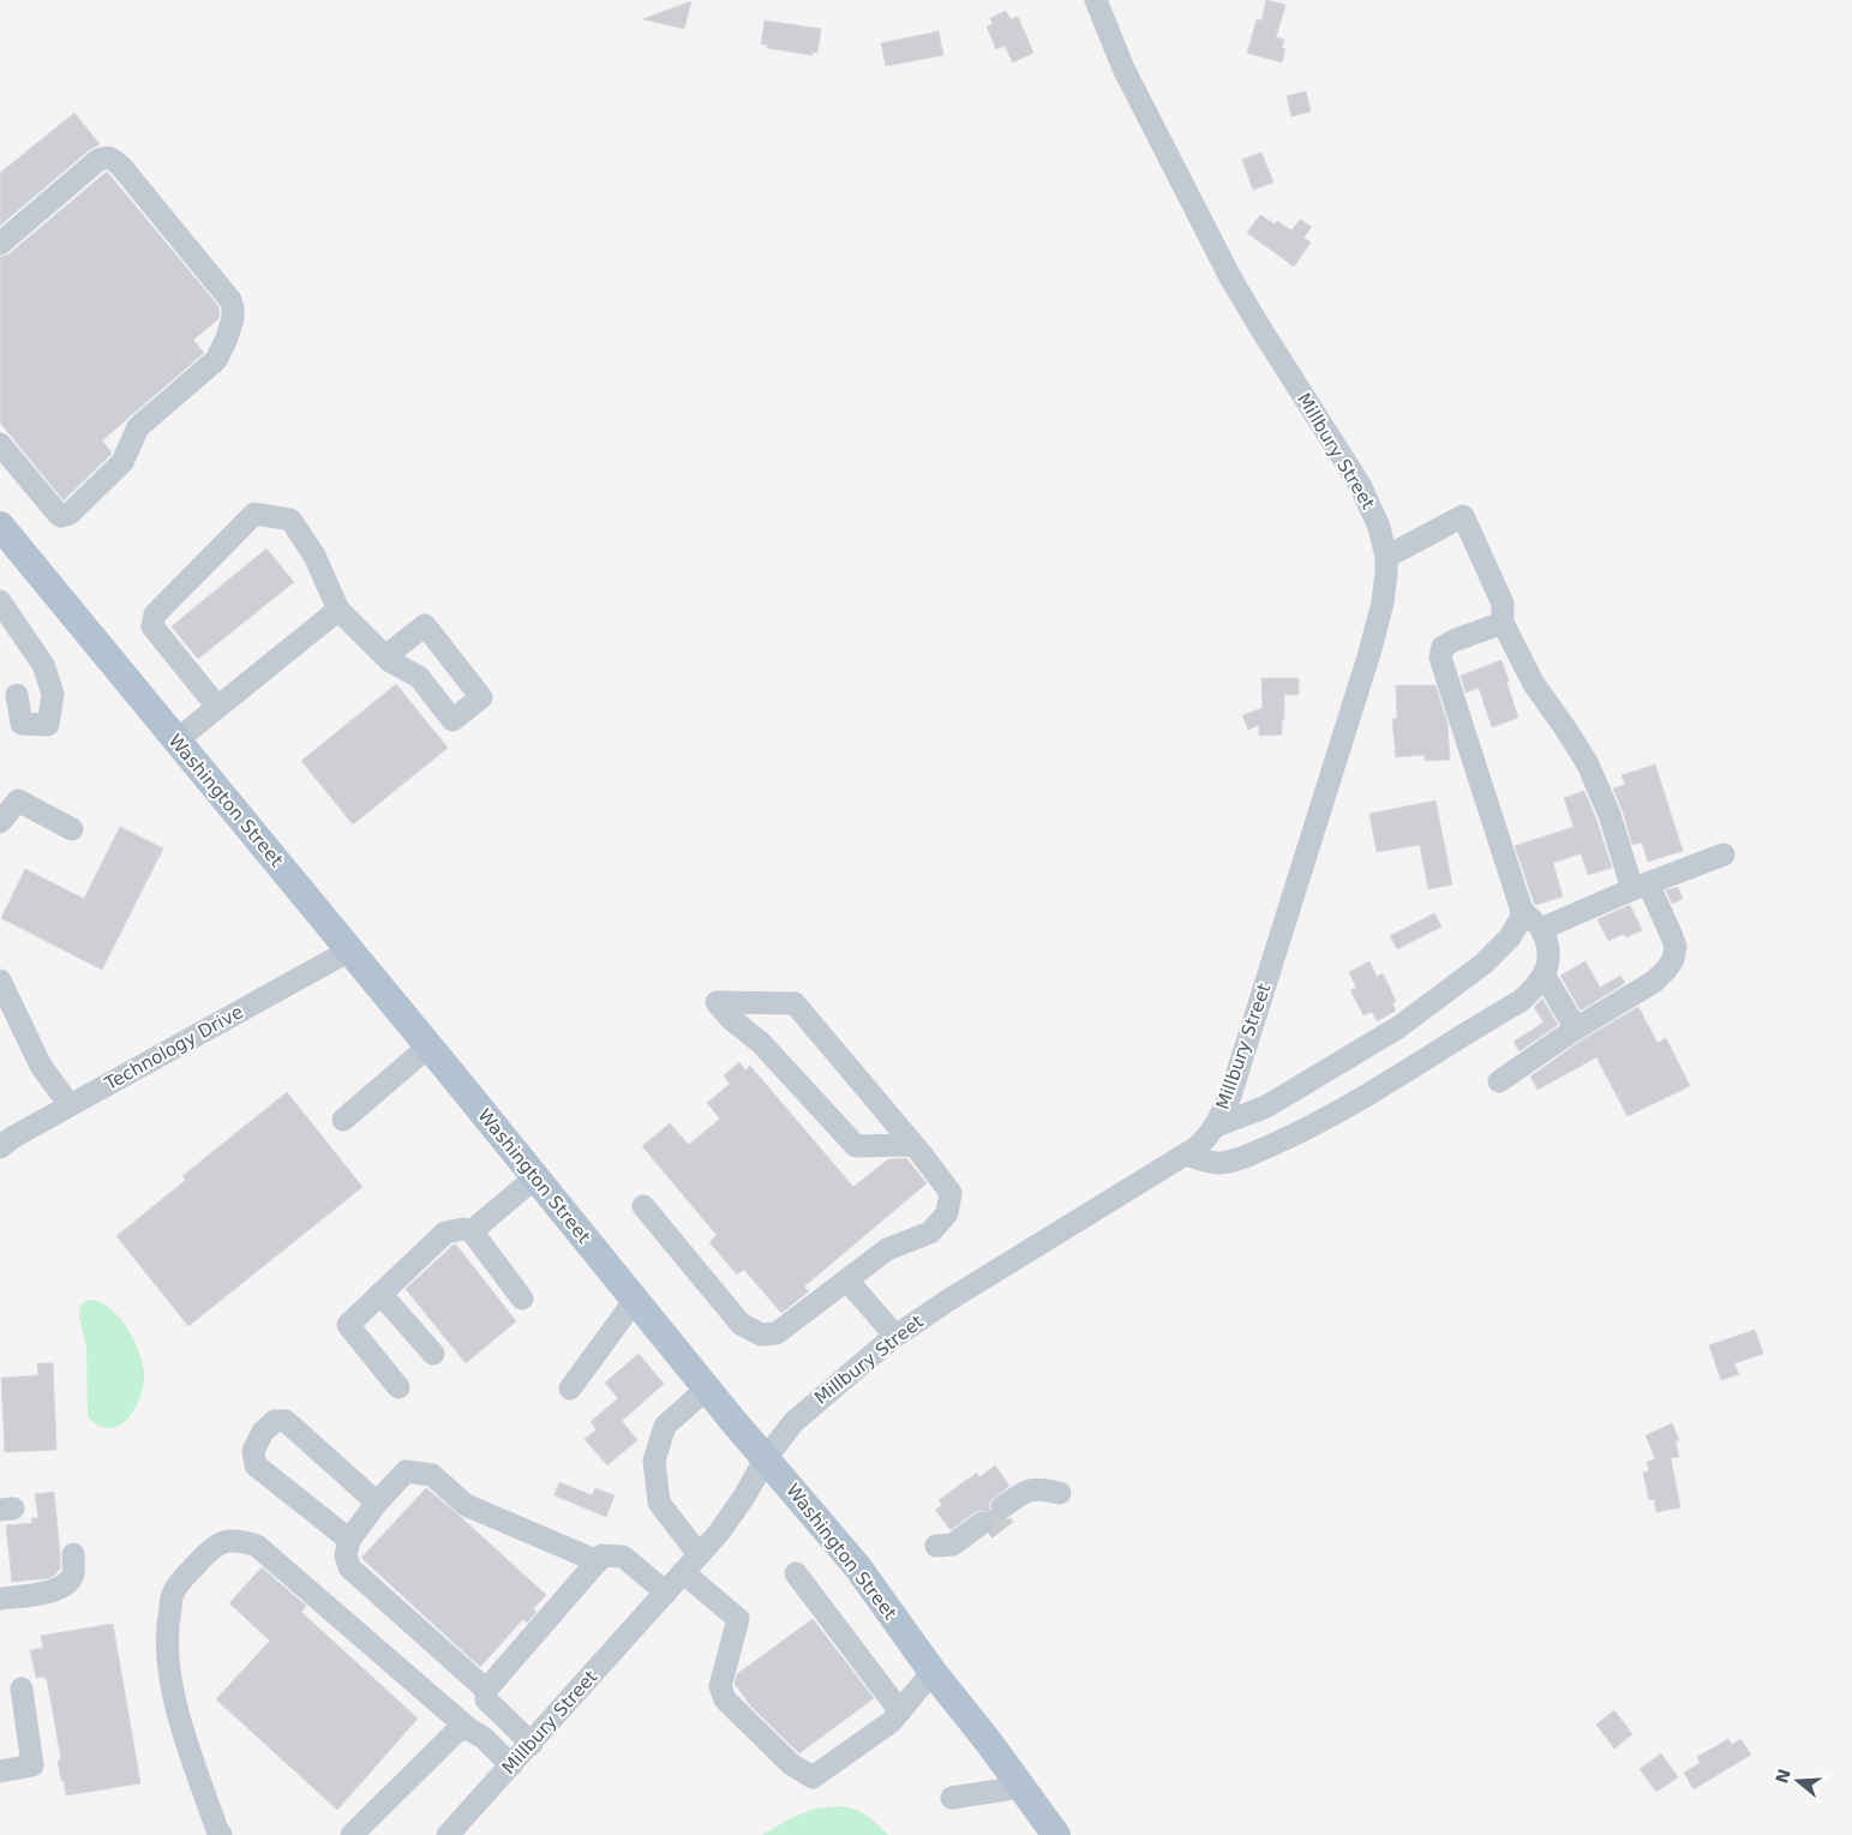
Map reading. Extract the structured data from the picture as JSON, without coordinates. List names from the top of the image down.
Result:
{
  "streets": {
    "main road": ["Washington Street"],
    "street": ["Millbury Street", "Technology Drive"]
  },
  "crossings": [
    ["Millbury Street", "Washington Street"],
    ["Washington Street", "Technology Drive"]
  ],
  "north": "left"
}
